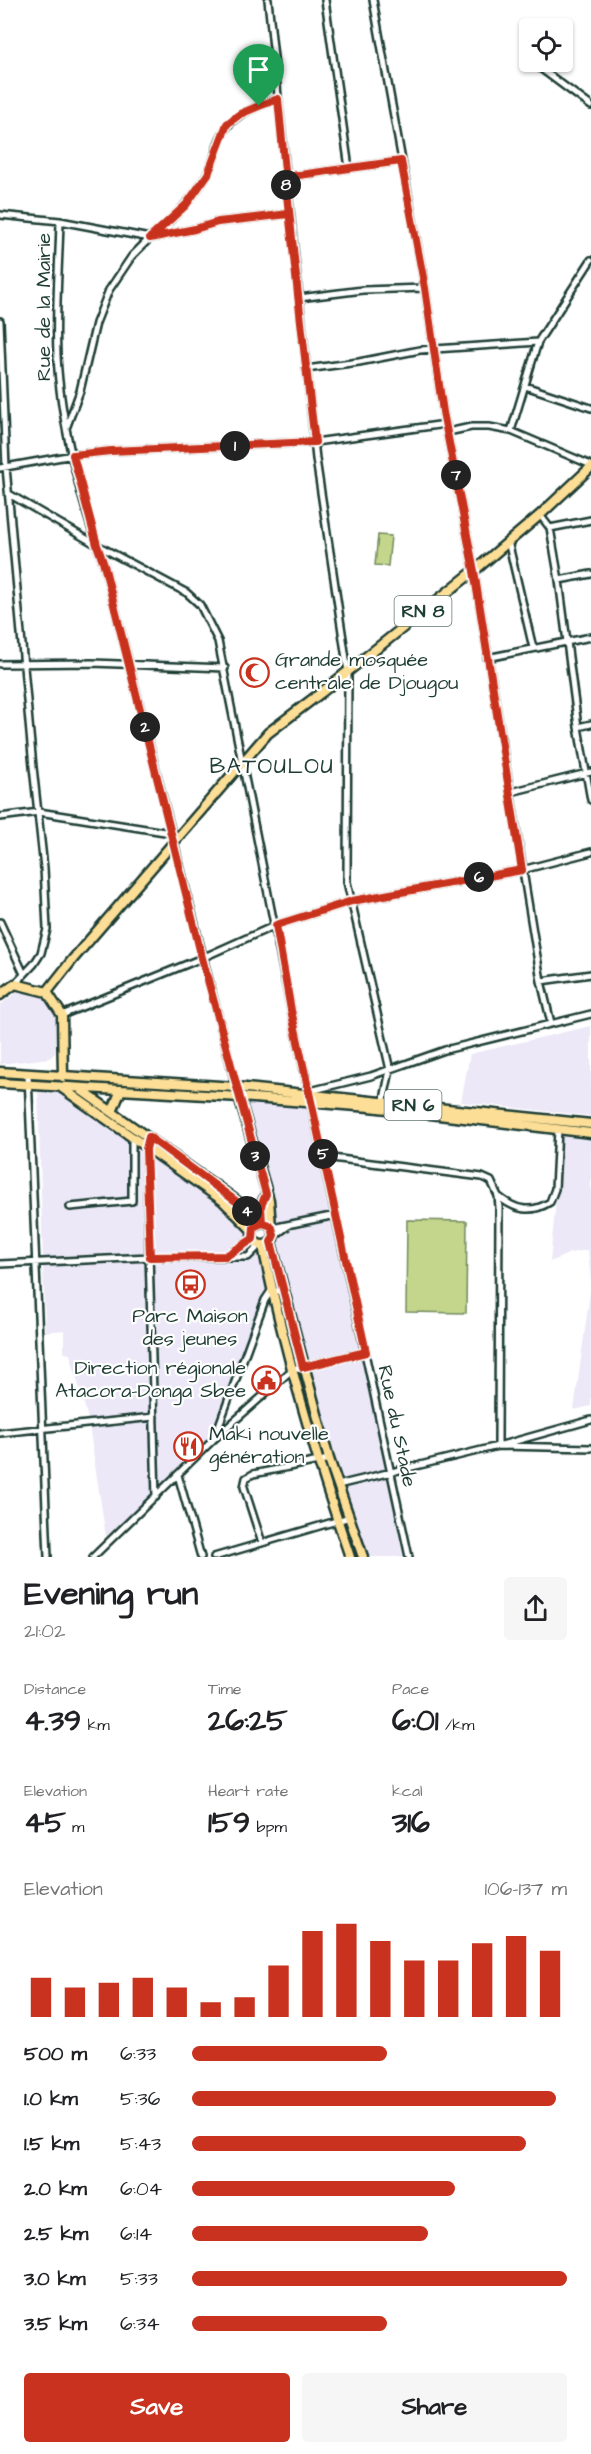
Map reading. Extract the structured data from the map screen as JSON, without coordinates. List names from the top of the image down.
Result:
{
  "streets": {
    "main road": ["Rue de la Mairie", "RN 8", "RN 6"],
    "street": ["Rue du Stade"]
  },
  "crossings": [
    ["Rue de la Mairie", "RN 8"],
    ["Rue de la Mairie", "RN 6"],
    ["Rue de la Mairie", "Rue du Stade"],
    ["RN 8", "Rue du Stade"],
    ["RN 6", "Rue du Stade"]
  ],
  "districts": ["BATOULOU"],
  "places": {
    "mosque": ["Grande mosquée centrale de Djougou"],
    "bus stop": ["Parc Maison des jeunes"],
    "public building": ["Direction régionale Atacora-Donga Sbee"],
    "restaurant": ["Maki nouvelle génération"]
  },
  "page": {
    "pins": [
      "8",
      "1",
      "7",
      "2",
      "6",
      "5",
      "3",
      "4"
    ],
    "heading": ["Evening run", "21:02"],
    "stats": [
      ["Distance", "4.39 km"],
      ["Time", "26:25"],
      ["Pace", "6:01 /km"],
      ["Elevation", "45 m"],
      ["Heart rate", "159 bpm"],
      ["kcal", "316"]
    ],
    "chart": ["Elevation", "106–137 m"],
    "list": [
      {
        "name": "500 m",
        "note": "6:33"
      },
      {
        "name": "1.0 km",
        "note": "5:36"
      },
      {
        "name": "1.5 km",
        "note": "5:43"
      },
      {
        "name": "2.0 km",
        "note": "6:04"
      },
      {
        "name": "2.5 km",
        "note": "6:14"
      },
      {
        "name": "3.0 km",
        "note": "5:33"
      },
      {
        "name": "3.5 km",
        "note": "6:34"
      }
    ],
    "buttons": ["Save", "Share"]
  }
}
